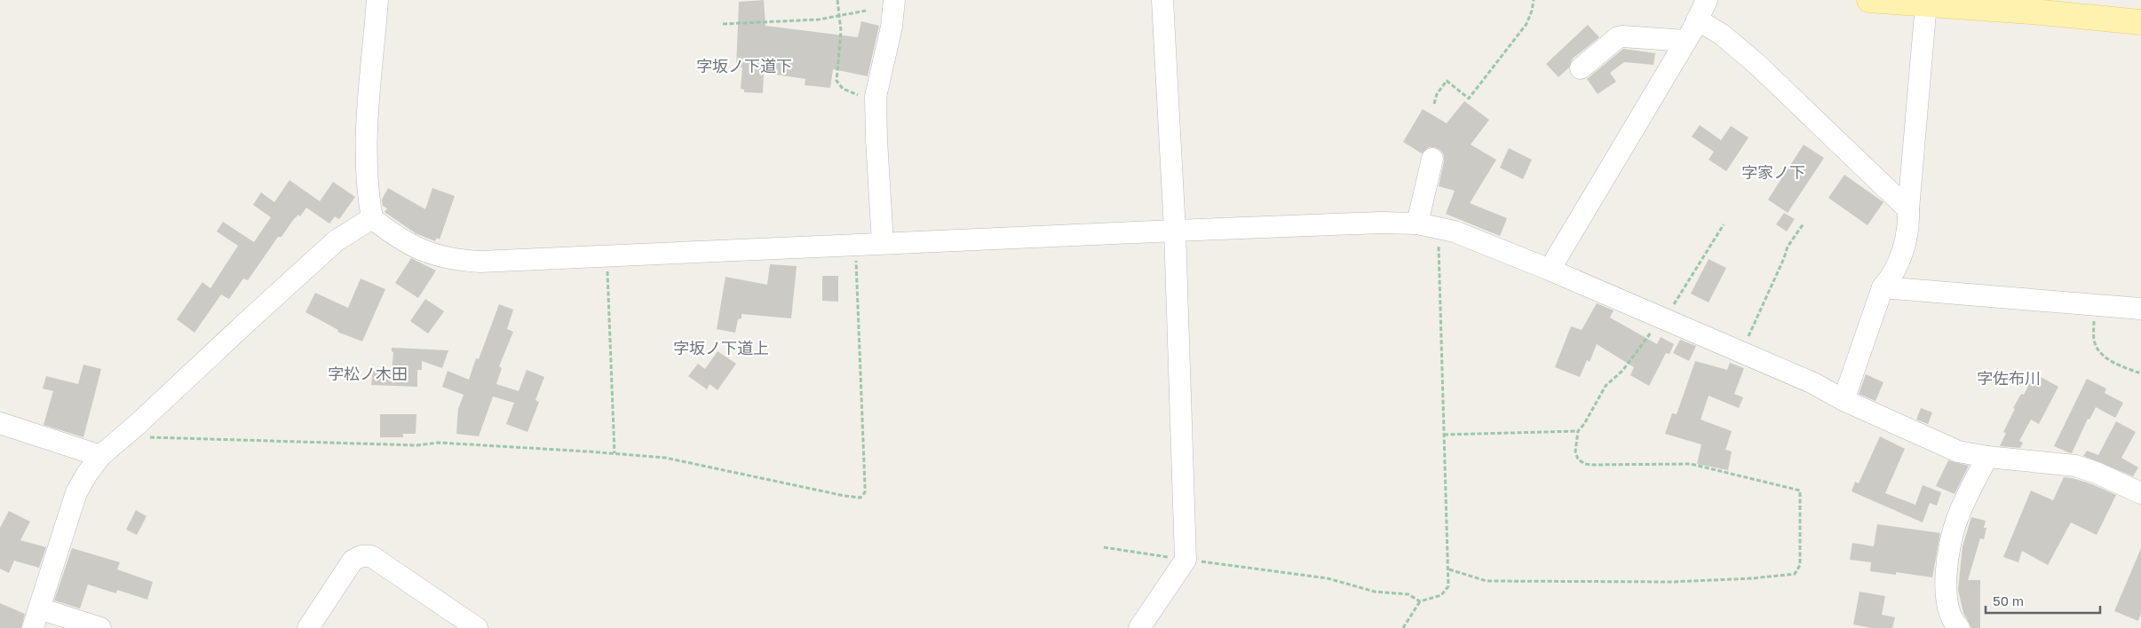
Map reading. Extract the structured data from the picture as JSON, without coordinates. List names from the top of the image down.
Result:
{
  "districts": [
    "字坂ノ下道下",
    "字家ノ下",
    "字坂ノ下道上",
    "字松ノ木田",
    "字佐布川"
  ],
  "scale_bar": "50 m"
}
